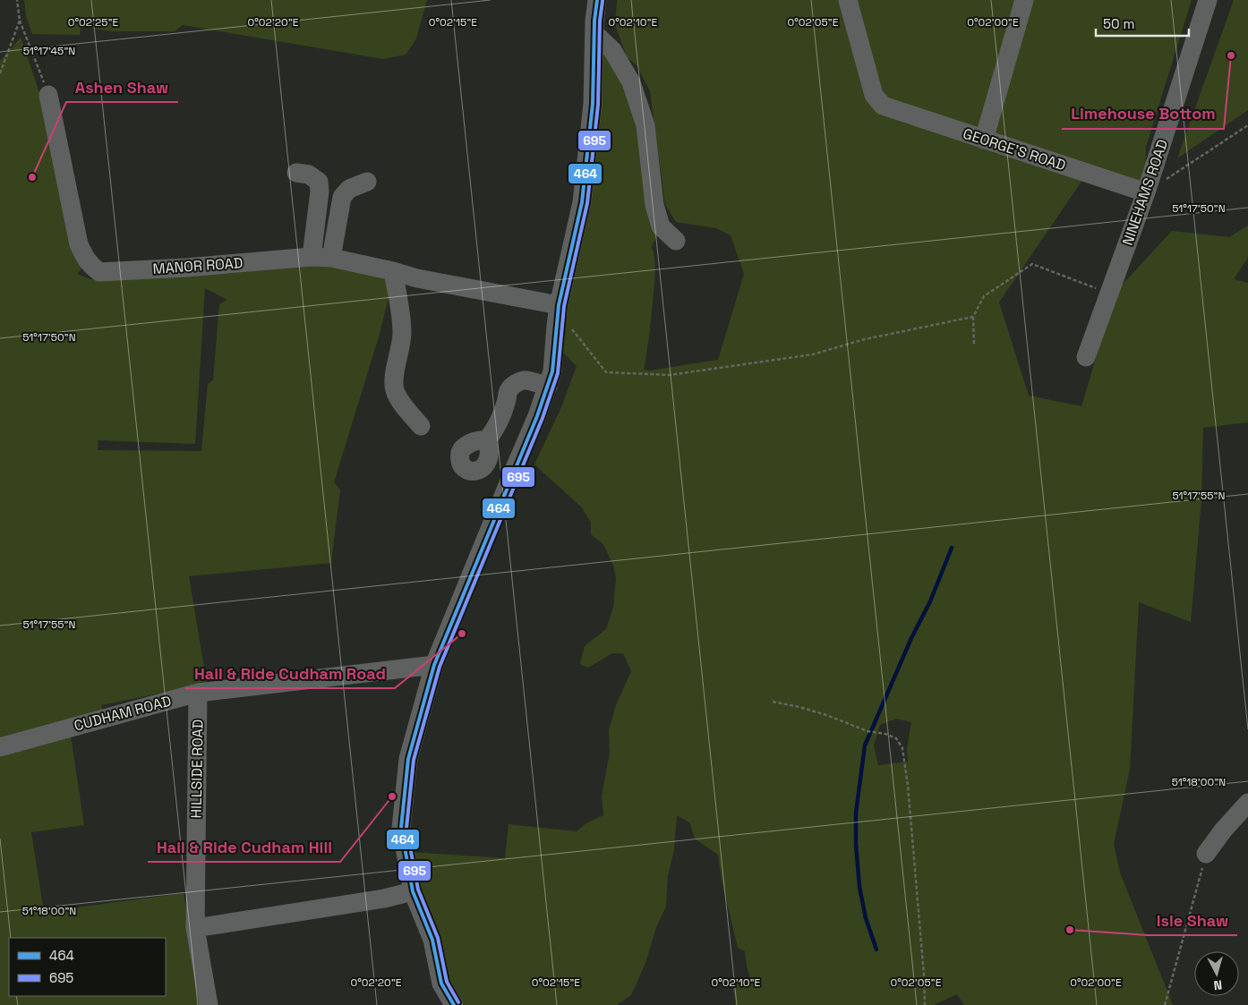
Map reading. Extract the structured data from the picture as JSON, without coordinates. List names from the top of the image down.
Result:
{
  "streets": {
    "street": [
      "GEORGE'S ROAD",
      "NINEHAMS ROAD",
      "MANOR ROAD",
      "CUDHAM ROAD",
      "HILLSIDE ROAD"
    ]
  },
  "crossings": [
    ["GEORGE'S ROAD", "NINEHAMS ROAD"],
    ["CUDHAM ROAD", "HILLSIDE ROAD"]
  ],
  "places": [
    "Limehouse Bottom",
    "Ashen Shaw",
    "Hail & Ride Cudham Road",
    "Hail & Ride Cudham Hill",
    "Isle Shaw"
  ],
  "lines": ["transit line 464", "transit line 695"],
  "legend": ["464", "695"],
  "scale_bar": "50 m",
  "north": "bottom",
  "coordinates": [
    "0°02'25\"E",
    "0°02'20\"E",
    "0°02'15\"E",
    "0°02'10\"E",
    "0°02'05\"E",
    "0°02'00\"E",
    "51°17'45\"N",
    "51°17'50\"N",
    "51°17'55\"N",
    "51°18'00\"N"
  ]
}
